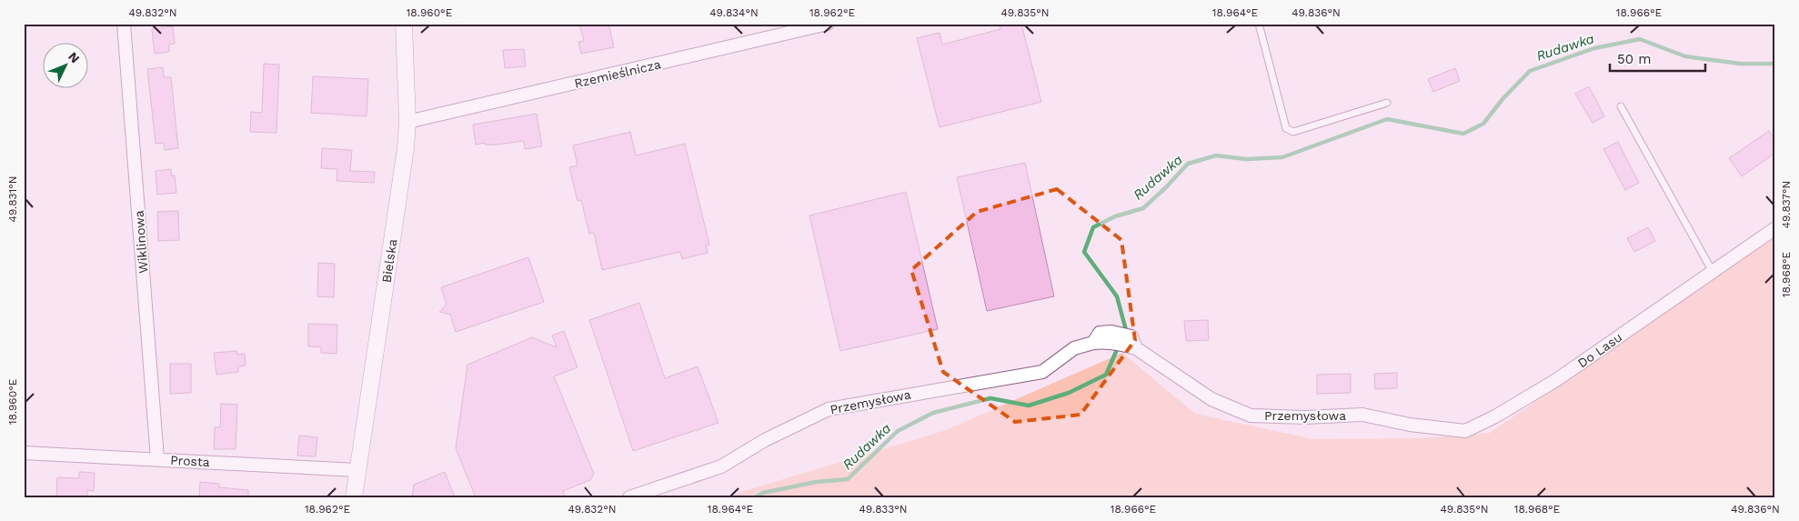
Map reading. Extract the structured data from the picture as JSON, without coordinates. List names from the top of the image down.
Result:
{
  "streets": {
    "street": [
      "Rzemieślnicza",
      "Wiklinowa",
      "Bielska",
      "Do Lasu",
      "Przemysłowa",
      "Prosta"
    ]
  },
  "crossings": [
    ["Rzemieślnicza", "Bielska"],
    ["Wiklinowa", "Prosta"],
    ["Bielska", "Prosta"],
    ["Do Lasu", "Przemysłowa"]
  ],
  "water": ["Rudawka"],
  "scale_bar": "50 m",
  "north": "top right",
  "coordinates": [
    "49.832°N",
    "18.960°E",
    "49.834°N",
    "18.962°E",
    "49.835°N",
    "18.964°E",
    "49.836°N",
    "18.966°E",
    "49.831°N",
    "49.837°N",
    "18.968°E",
    "49.833°N"
  ]
}
